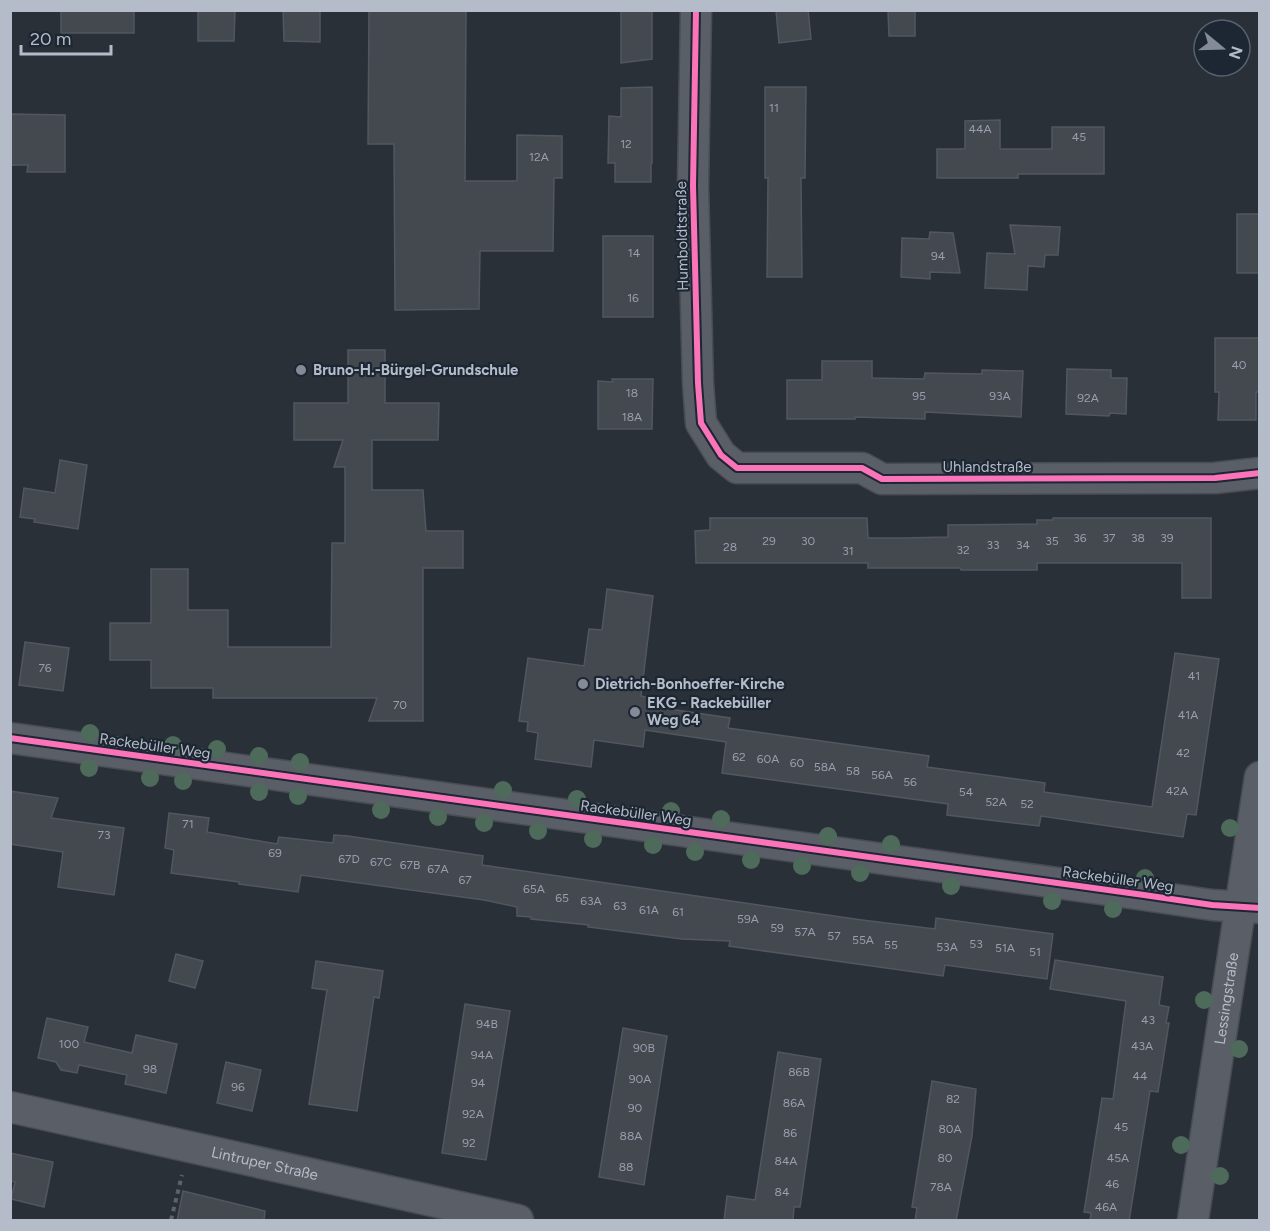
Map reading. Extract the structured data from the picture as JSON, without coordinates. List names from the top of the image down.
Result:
{
  "streets": {
    "street": [
      "Humboldtstraße",
      "Uhlandstraße",
      "Rackebüller Weg",
      "Lessingstraße",
      "Lintruper Straße"
    ]
  },
  "crossings": [
    ["Humboldtstraße", "Uhlandstraße"],
    ["Rackebüller Weg", "Lessingstraße"]
  ],
  "places": ["Bruno-H.-Bürgel-Grundschule", "Dietrich-Bonhoeffer-Kirche", "EKG - Rackebüller Weg 64"],
  "house_numbers": [
    "11",
    "44A",
    "45",
    "12",
    "12A",
    "14",
    "94",
    "16",
    "40",
    "18",
    "95",
    "93A",
    "92A",
    "18A",
    "36",
    "37",
    "38",
    "39",
    "29",
    "30",
    "35",
    "33",
    "34",
    "28",
    "32",
    "31",
    "76",
    "41",
    "70",
    "41A",
    "42",
    "62",
    "60A",
    "60",
    "58A",
    "58",
    "56A",
    "56",
    "42A",
    "54",
    "52A",
    "52",
    "71",
    "73",
    "69",
    "67D",
    "67C",
    "67B",
    "67A",
    "67",
    "65A",
    "65",
    "63A",
    "63",
    "61A",
    "61",
    "59A",
    "59",
    "57A",
    "57",
    "55A",
    "53",
    "55",
    "53A",
    "51A",
    "51",
    "43",
    "94B",
    "100",
    "43A",
    "90B",
    "94A",
    "98",
    "86B",
    "44",
    "90A",
    "94",
    "96",
    "82",
    "86A",
    "90",
    "92A",
    "45",
    "80A",
    "86",
    "88A",
    "92",
    "80",
    "45A",
    "84A",
    "88",
    "46",
    "78A",
    "84",
    "46A"
  ],
  "scale_bar": "20 m",
  "north": "right"
}
